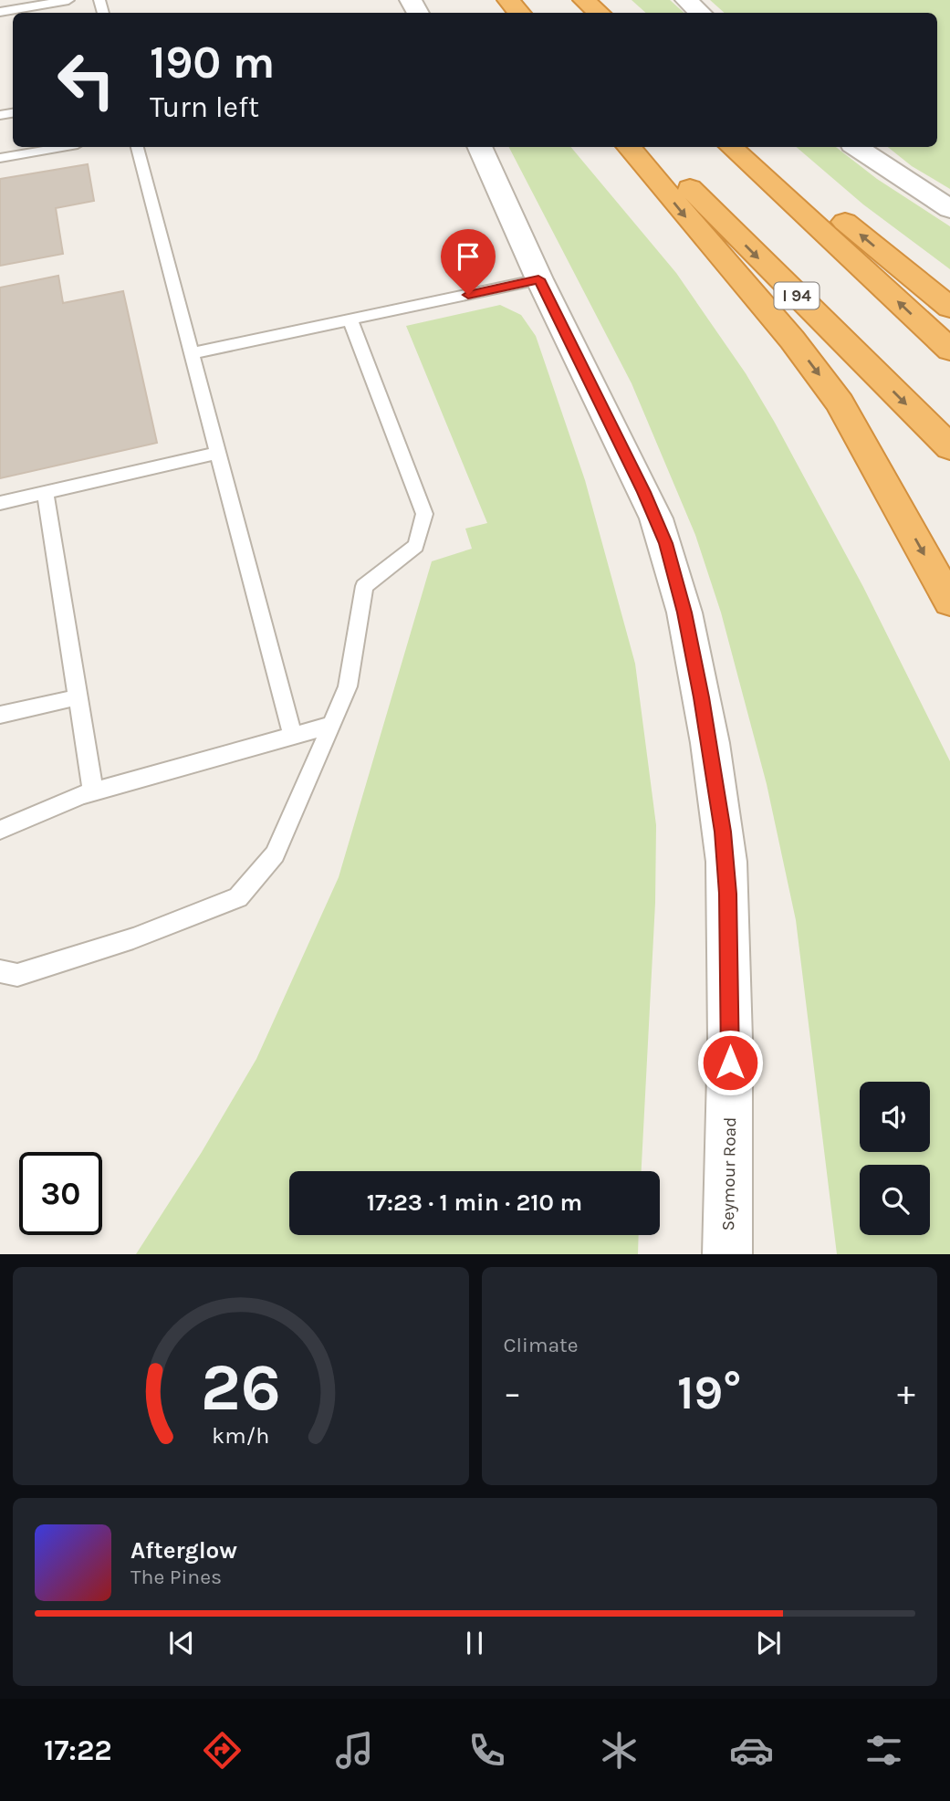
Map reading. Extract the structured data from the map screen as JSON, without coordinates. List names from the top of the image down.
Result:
{
  "streets": {
    "highway": ["I 94"],
    "street": ["Seymour Road"]
  },
  "page": {
    "turn": ["190 m", "Turn left"],
    "limit": "30",
    "trip": "17:23 · 1 min · 210 m",
    "tile": "Climate",
    "heat": ["−", "19°", "+"],
    "song": ["Afterglow", "The Pines"],
    "tabs": "17:22",
    "gauge": ["26", "km/h"]
  }
}
